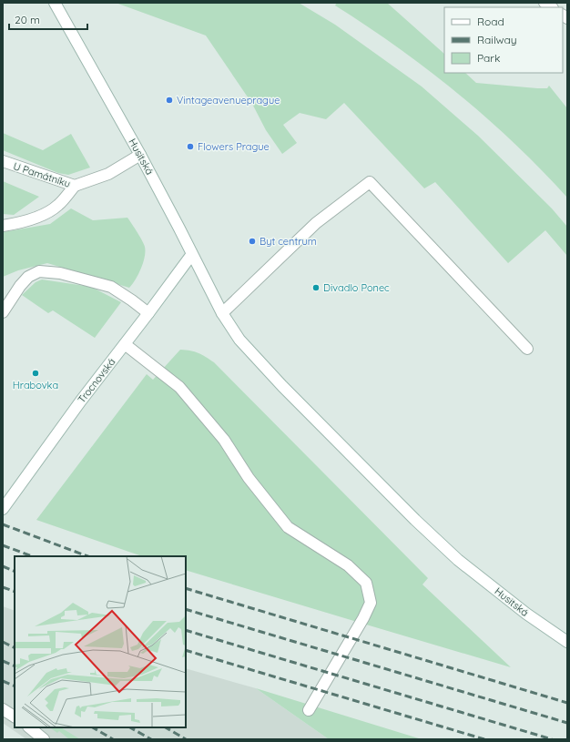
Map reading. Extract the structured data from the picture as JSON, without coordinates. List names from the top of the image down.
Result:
{
  "streets": {
    "main road": ["Husitská", "U Památníku", "Trocnovská"]
  },
  "crossings": [
    ["Husitská", "U Památníku"],
    ["Husitská", "Trocnovská"]
  ],
  "places": [
    "Vintageavenueprague",
    "Flowers Prague",
    "Byt centrum",
    "Divadlo Ponec",
    "Hrabovka"
  ],
  "legend": ["Road", "Railway", "Park"],
  "scale_bar": "20 m"
}
